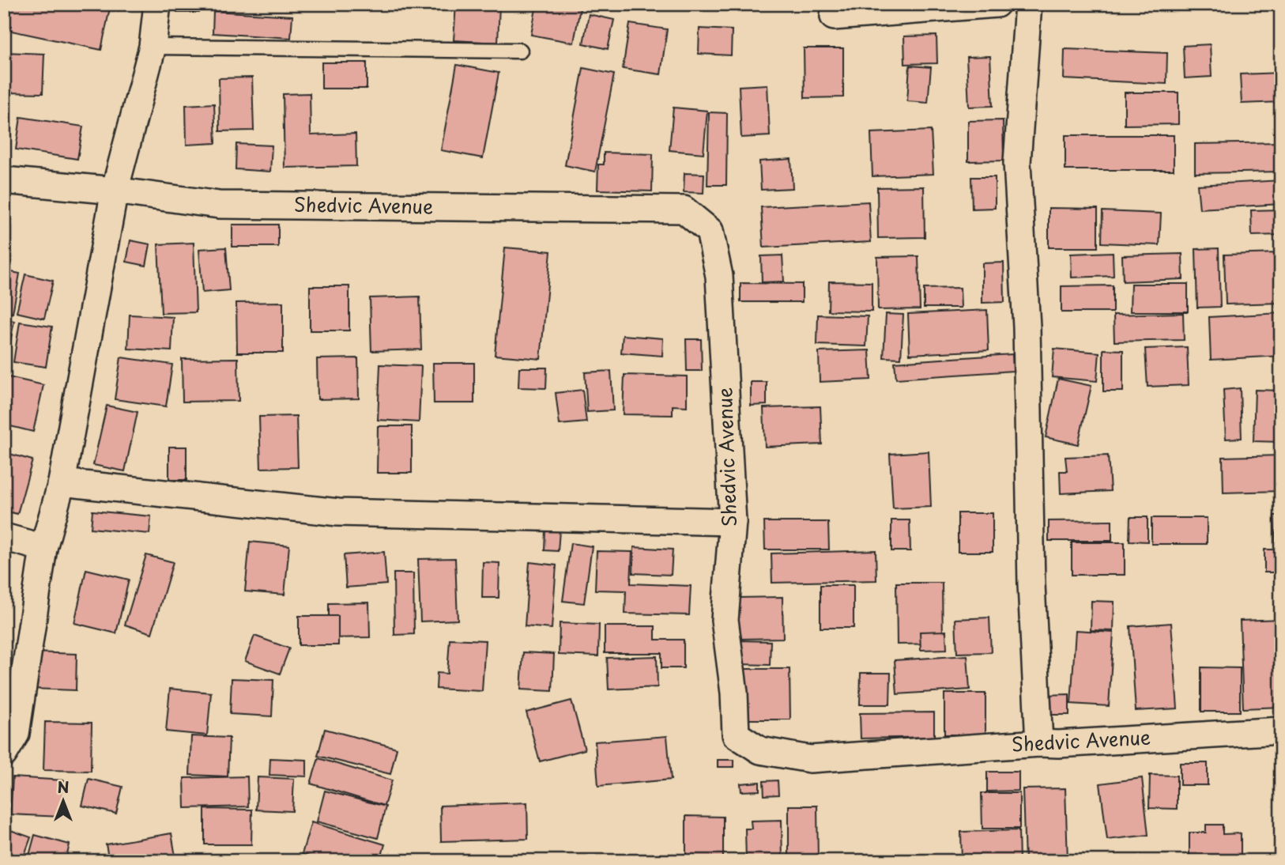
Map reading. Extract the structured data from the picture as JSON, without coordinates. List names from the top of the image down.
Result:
{
  "streets": {
    "street": ["Shedvic Avenue"]
  },
  "north": "top"
}
